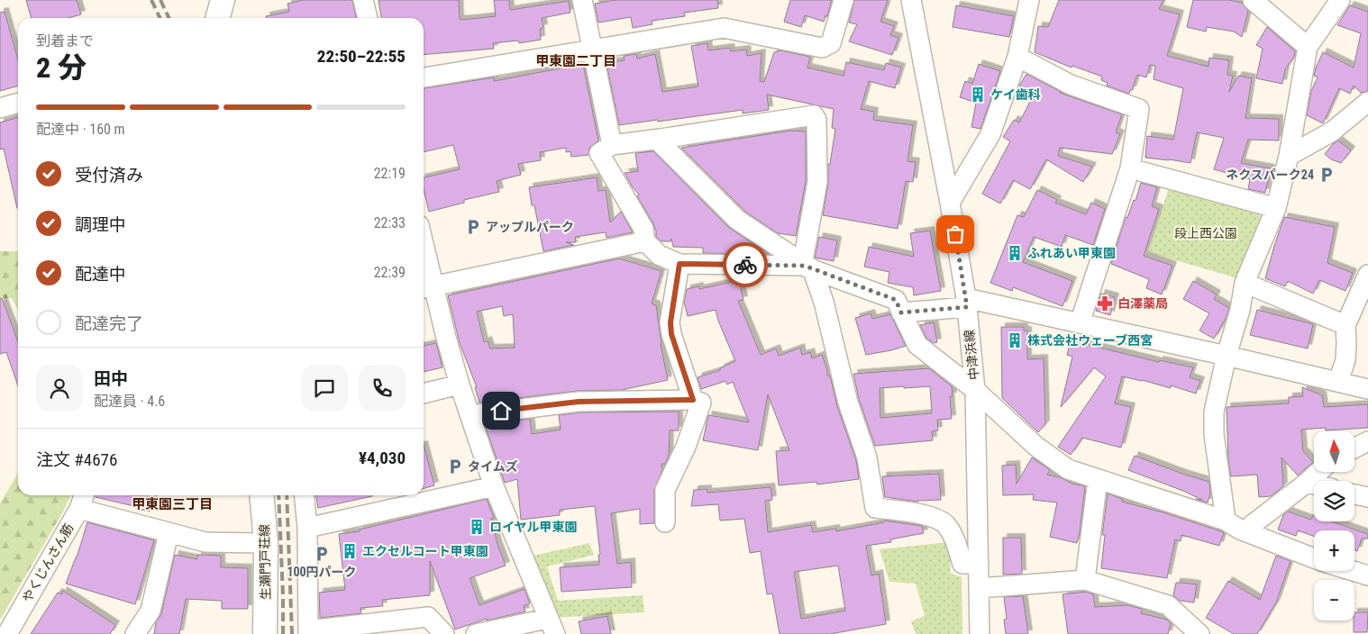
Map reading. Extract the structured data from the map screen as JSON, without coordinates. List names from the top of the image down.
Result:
{
  "streets": {
    "main road": ["生瀬門戸荘線"],
    "street": ["中津浜線", "やくじんさん筋"]
  },
  "districts": ["甲東園二丁目", "甲東園三丁目"],
  "parks": ["段上西公園"],
  "places": {
    "building": [
      "ケイ歯科",
      "ふれあい甲東園",
      "株式会社ウェーブ西宮",
      "ロイヤル甲東園",
      "エクセルコート甲東園"
    ],
    "parking": [
      "ネクスパーク24",
      "アップルパーク",
      "タイムズ",
      "100円パーク"
    ],
    "pharmacy": ["白澤薬局"]
  },
  "north": "top",
  "page": {
    "heading": ["2 分", "到着まで", "22:50–22:55"],
    "panel": [
      "田中",
      "配達員 · 4.6",
      "注文 #4676",
      "¥4,030"
    ],
    "bar": "配達中 · 160 m",
    "list": [
      ["受付済み", "22:19"],
      ["調理中", "22:33"],
      ["配達中", "22:39"],
      "配達完了"
    ],
    "map_buttons": ["+", "−"]
  }
}
